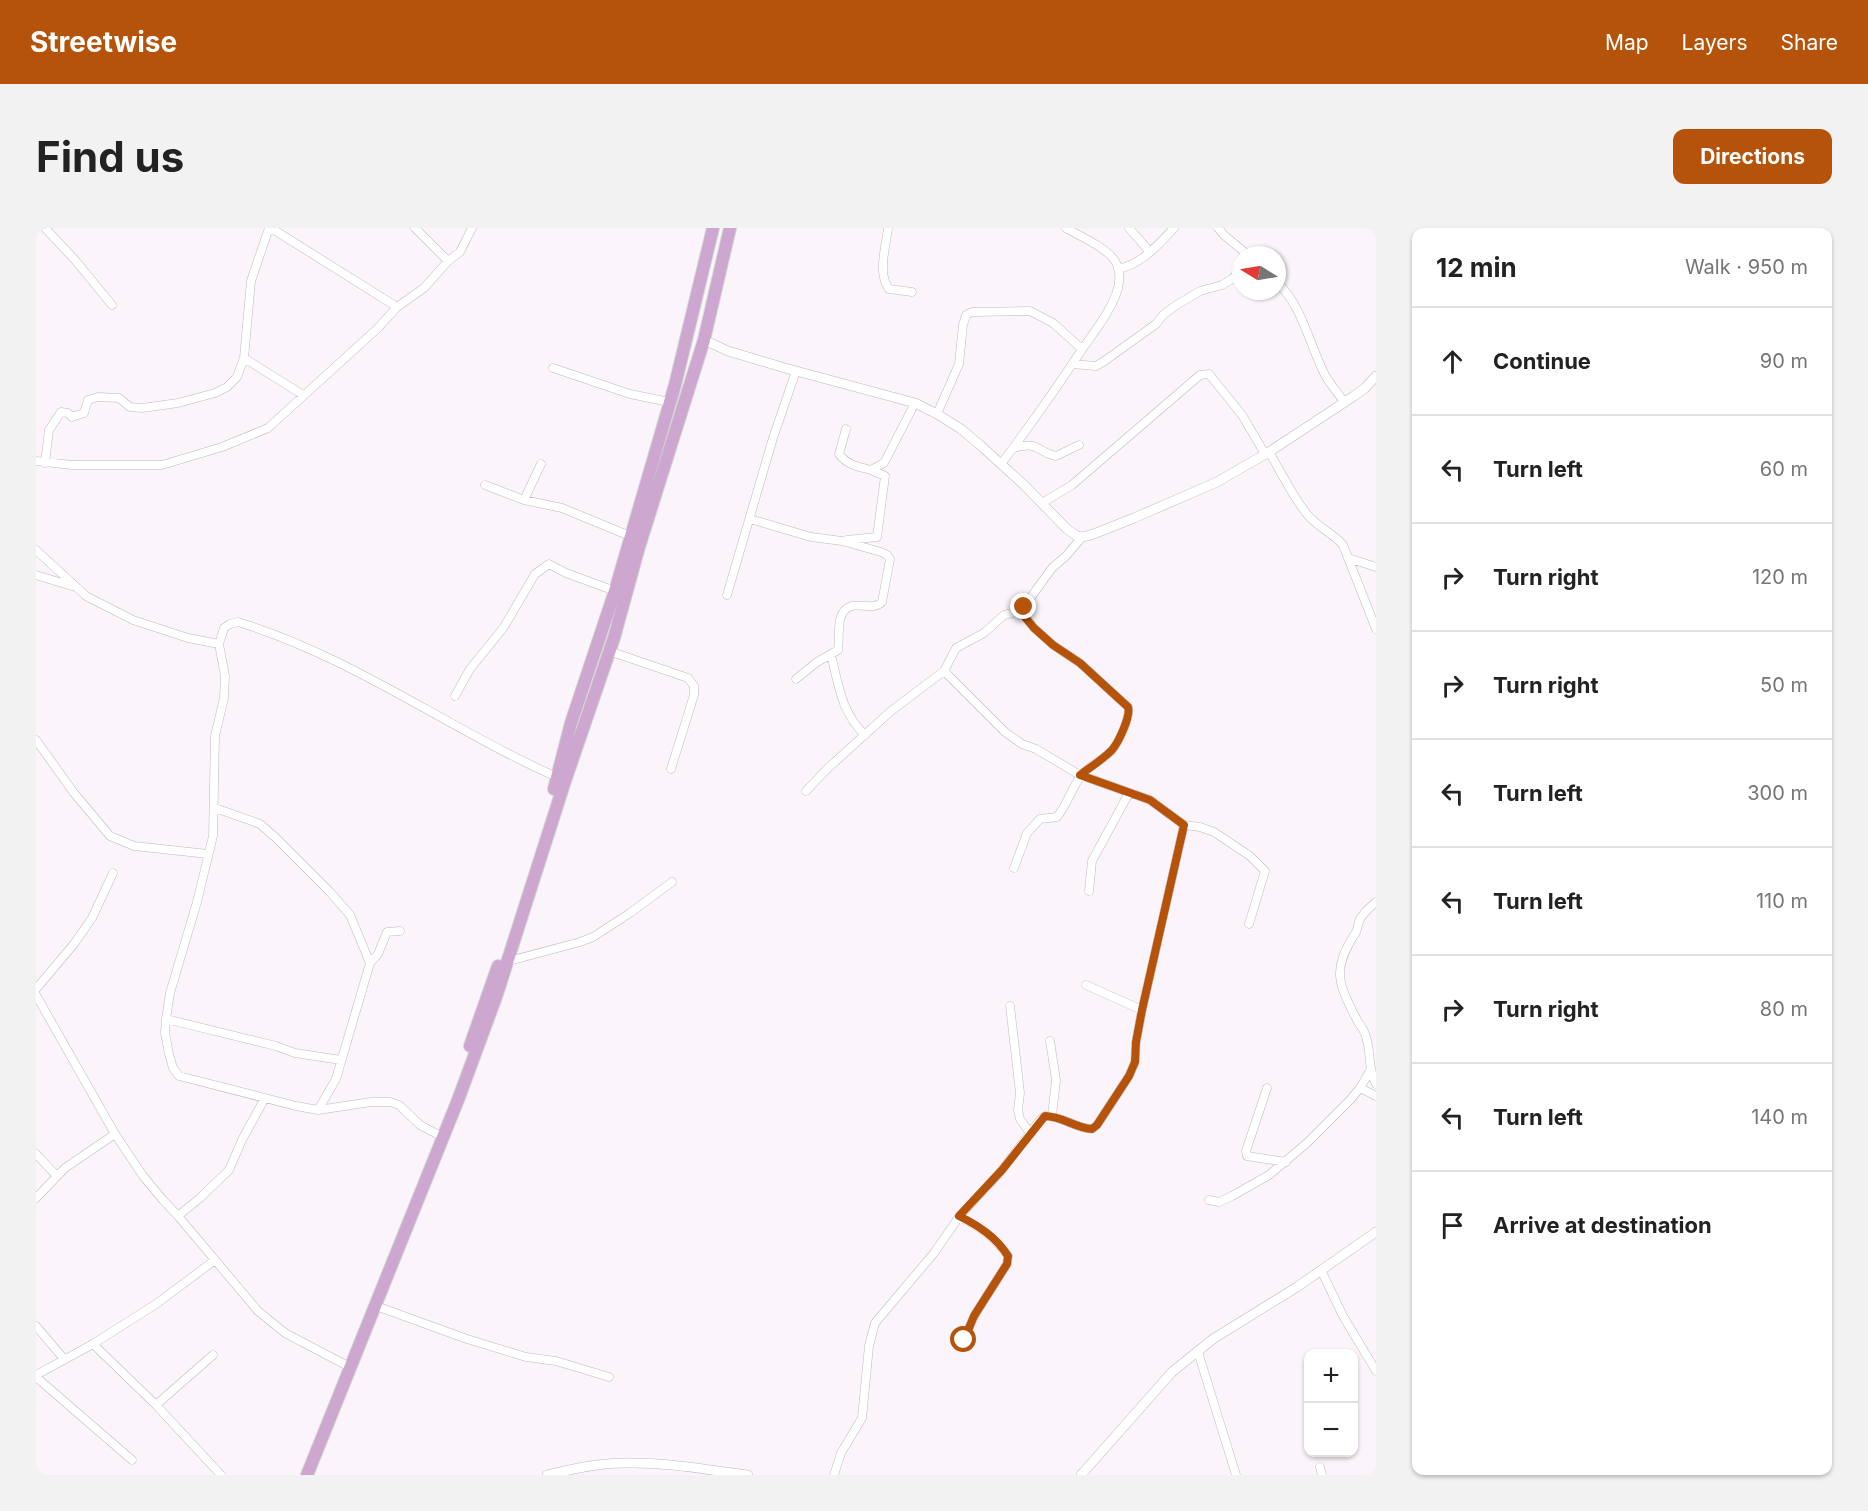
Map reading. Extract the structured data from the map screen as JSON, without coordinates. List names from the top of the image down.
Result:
{
  "north": "left",
  "page": {
    "header": "Streetwise",
    "nav": ["Map", "Layers", "Share"],
    "buttons": "Directions",
    "title": "Find us",
    "heading": ["12 min", "Walk · 950 m"],
    "list": [
      ["Continue", "90 m"],
      ["Turn left", "60 m"],
      ["Turn right", "120 m"],
      ["Turn right", "50 m"],
      ["Turn left", "300 m"],
      ["Turn left", "110 m"],
      ["Turn right", "80 m"],
      ["Turn left", "140 m"],
      "Arrive at destination"
    ],
    "map_buttons": ["+", "−"]
  }
}
